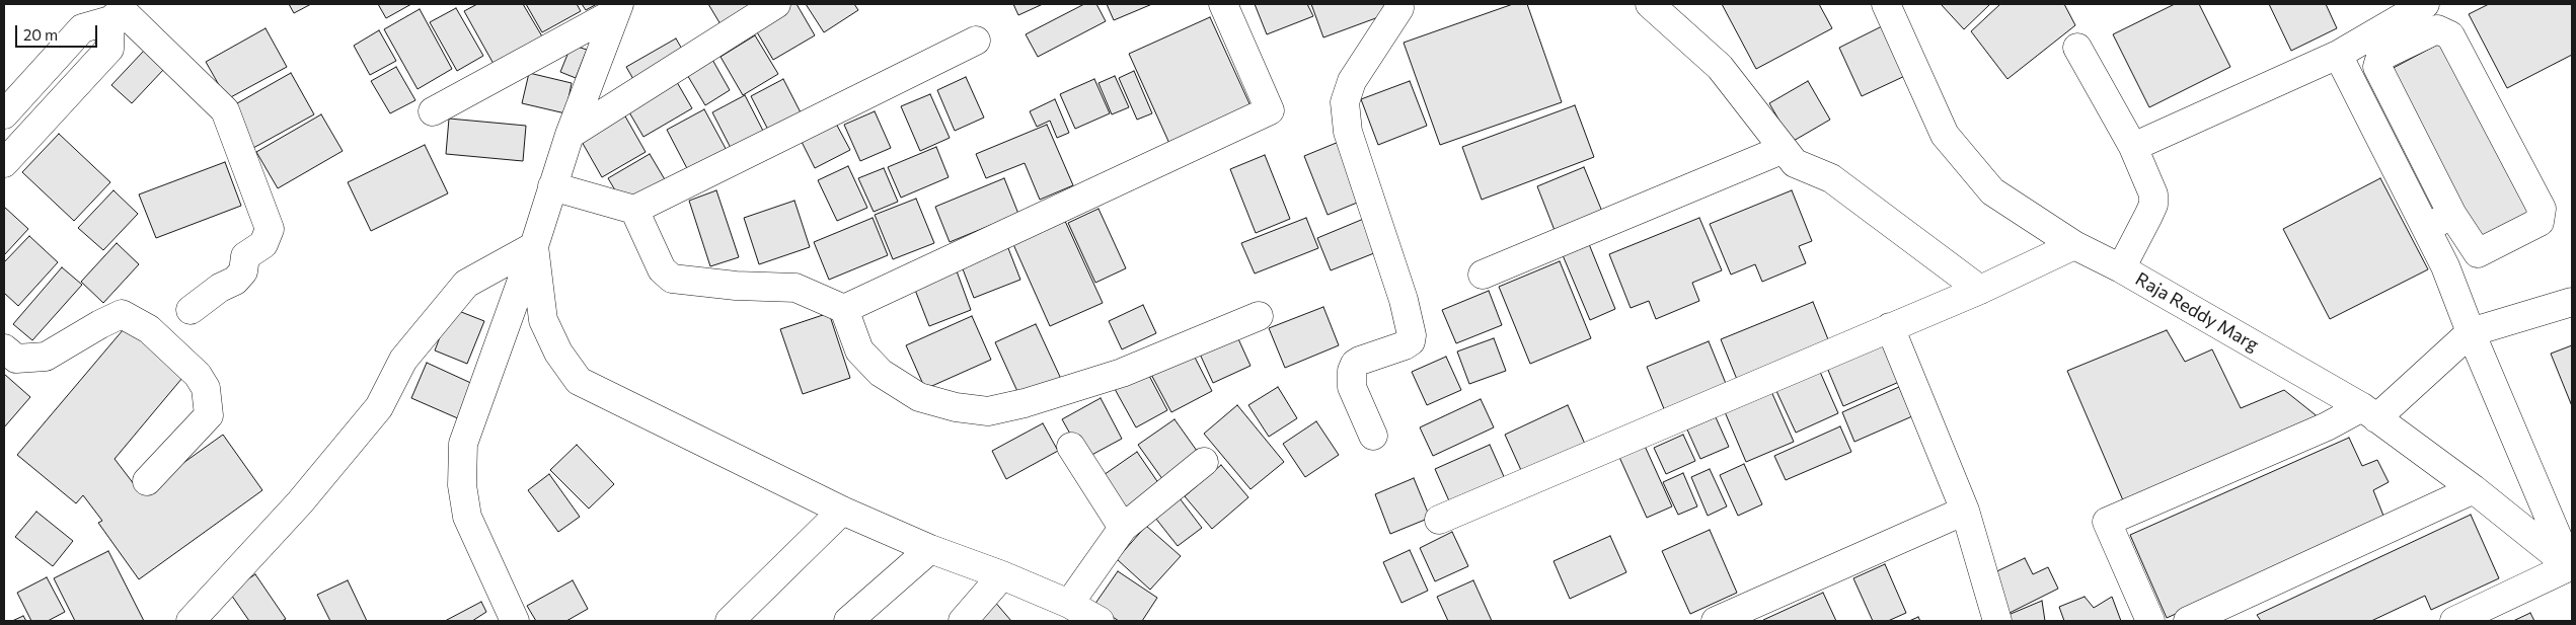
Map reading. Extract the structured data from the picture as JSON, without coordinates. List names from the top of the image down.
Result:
{
  "streets": {
    "street": ["Raja Reddy Marg"]
  },
  "scale_bar": "20 m"
}
